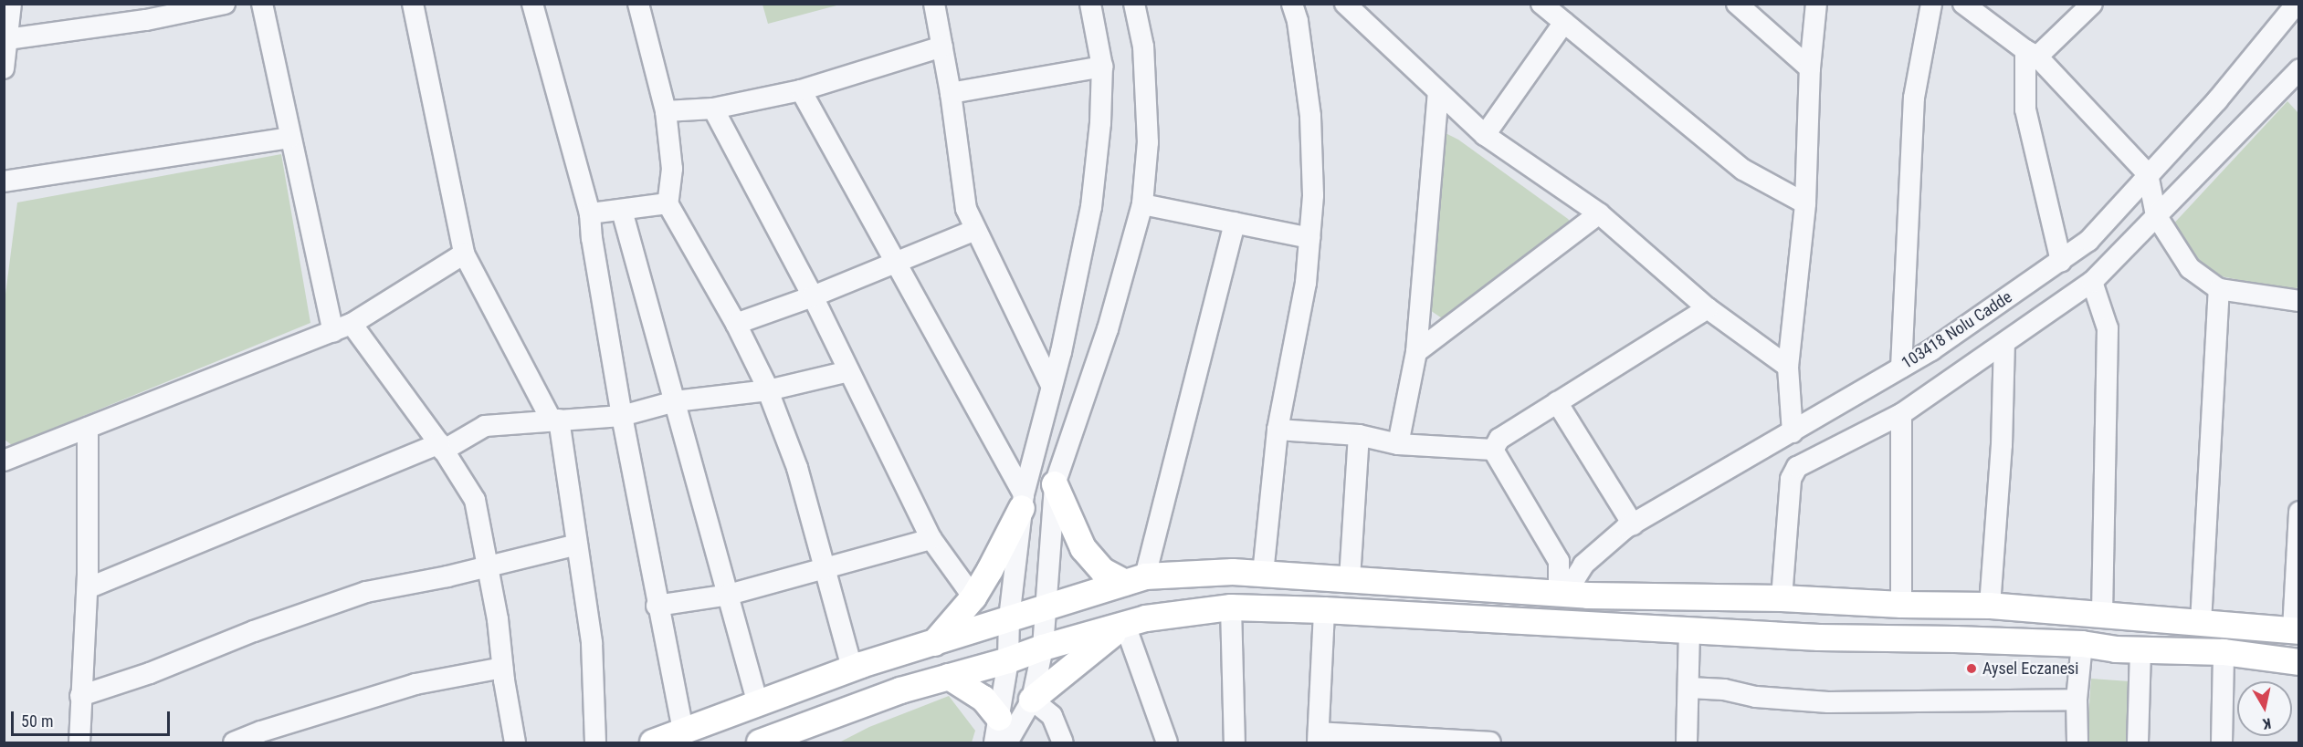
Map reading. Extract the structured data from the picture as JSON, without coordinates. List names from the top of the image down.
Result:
{
  "streets": {
    "street": ["103418 Nolu Cadde"]
  },
  "places": ["Aysel Eczanesi"],
  "scale_bar": "50 m",
  "north": "bottom"
}
